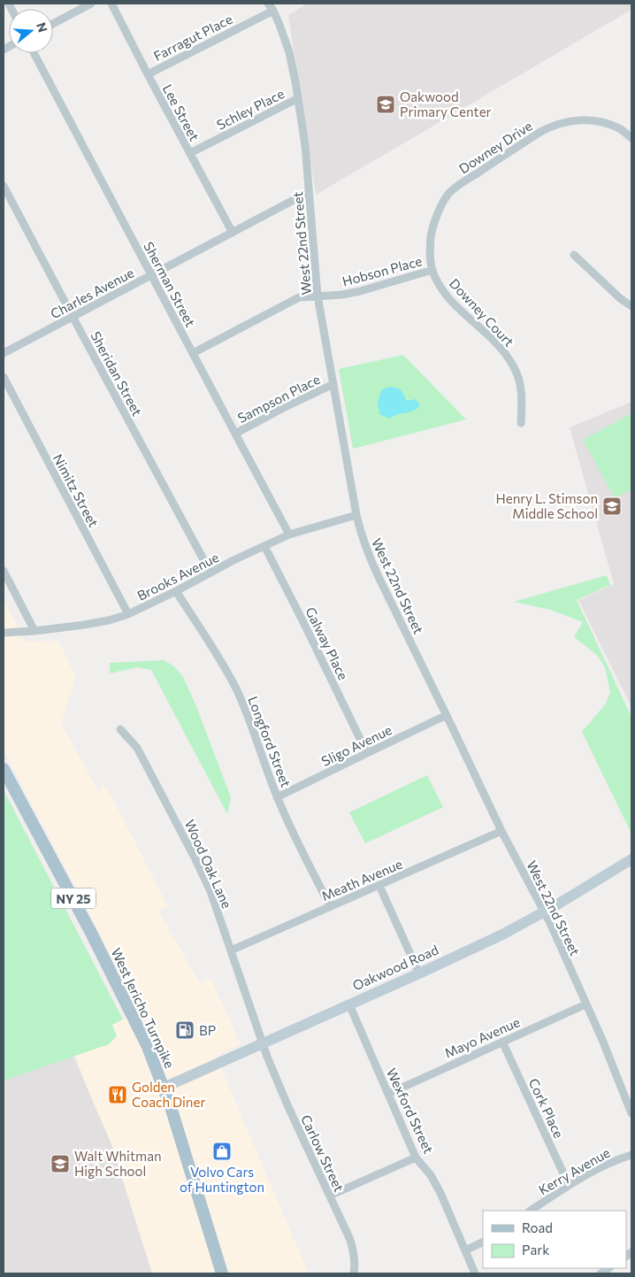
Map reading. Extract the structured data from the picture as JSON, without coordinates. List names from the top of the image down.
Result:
{
  "streets": {
    "main road": ["NY 25", "Oakwood Road", "West Jericho Turnpike"],
    "street": [
      "Farragut Place",
      "Schley Place",
      "Lee Street",
      "Downey Drive",
      "West 22nd Street",
      "Hobson Place",
      "Sherman Street",
      "Charles Avenue",
      "Downey Court",
      "Sheridan Street",
      "Sampson Place",
      "Nimitz Street",
      "Brooks Avenue",
      "Galway Place",
      "Longford Street",
      "Sligo Avenue",
      "Wood Oak Lane",
      "Meath Avenue",
      "Mayo Avenue",
      "Cork Place",
      "Wexford Street",
      "Carlow Street",
      "Kerry Avenue"
    ]
  },
  "crossings": [
    ["Farragut Place", "Lee Street"],
    ["Farragut Place", "West 22nd Street"],
    ["Schley Place", "Lee Street"],
    ["Schley Place", "West 22nd Street"],
    ["Lee Street", "Charles Avenue"],
    ["Downey Drive", "Hobson Place"],
    ["Downey Drive", "Downey Court"],
    ["West 22nd Street", "Hobson Place"],
    ["West 22nd Street", "Charles Avenue"],
    ["West 22nd Street", "Sampson Place"],
    ["West 22nd Street", "Brooks Avenue"],
    ["West 22nd Street", "Sligo Avenue"],
    ["West 22nd Street", "Meath Avenue"],
    ["West 22nd Street", "Oakwood Road"],
    ["West 22nd Street", "Mayo Avenue"],
    ["Hobson Place", "Sherman Street"],
    ["Hobson Place", "Downey Court"],
    ["Sherman Street", "Charles Avenue"],
    ["Sherman Street", "Sampson Place"],
    ["Sherman Street", "Brooks Avenue"],
    ["Charles Avenue", "Sheridan Street"],
    ["Sheridan Street", "Brooks Avenue"],
    ["Nimitz Street", "Brooks Avenue"],
    ["Brooks Avenue", "Galway Place"],
    ["Brooks Avenue", "Longford Street"],
    ["Galway Place", "Sligo Avenue"],
    ["Longford Street", "Sligo Avenue"],
    ["Longford Street", "Meath Avenue"],
    ["Wood Oak Lane", "Meath Avenue"],
    ["Wood Oak Lane", "Oakwood Road"],
    ["Wood Oak Lane", "Carlow Street"],
    ["Oakwood Road", "West Jericho Turnpike"],
    ["Oakwood Road", "Wexford Street"],
    ["Oakwood Road", "Carlow Street"],
    ["Mayo Avenue", "Cork Place"],
    ["Mayo Avenue", "Wexford Street"],
    ["Cork Place", "Kerry Avenue"]
  ],
  "places": {
    "school or university": ["Oakwood Primary Center", "Henry L. Stimson Middle School", "Walt Whitman High School"],
    "fuel station": ["BP"],
    "restaurant": ["Golden Coach Diner"],
    "shop": ["Volvo Cars of Huntington"]
  },
  "legend": ["Road", "Park"],
  "north": "right"
}
